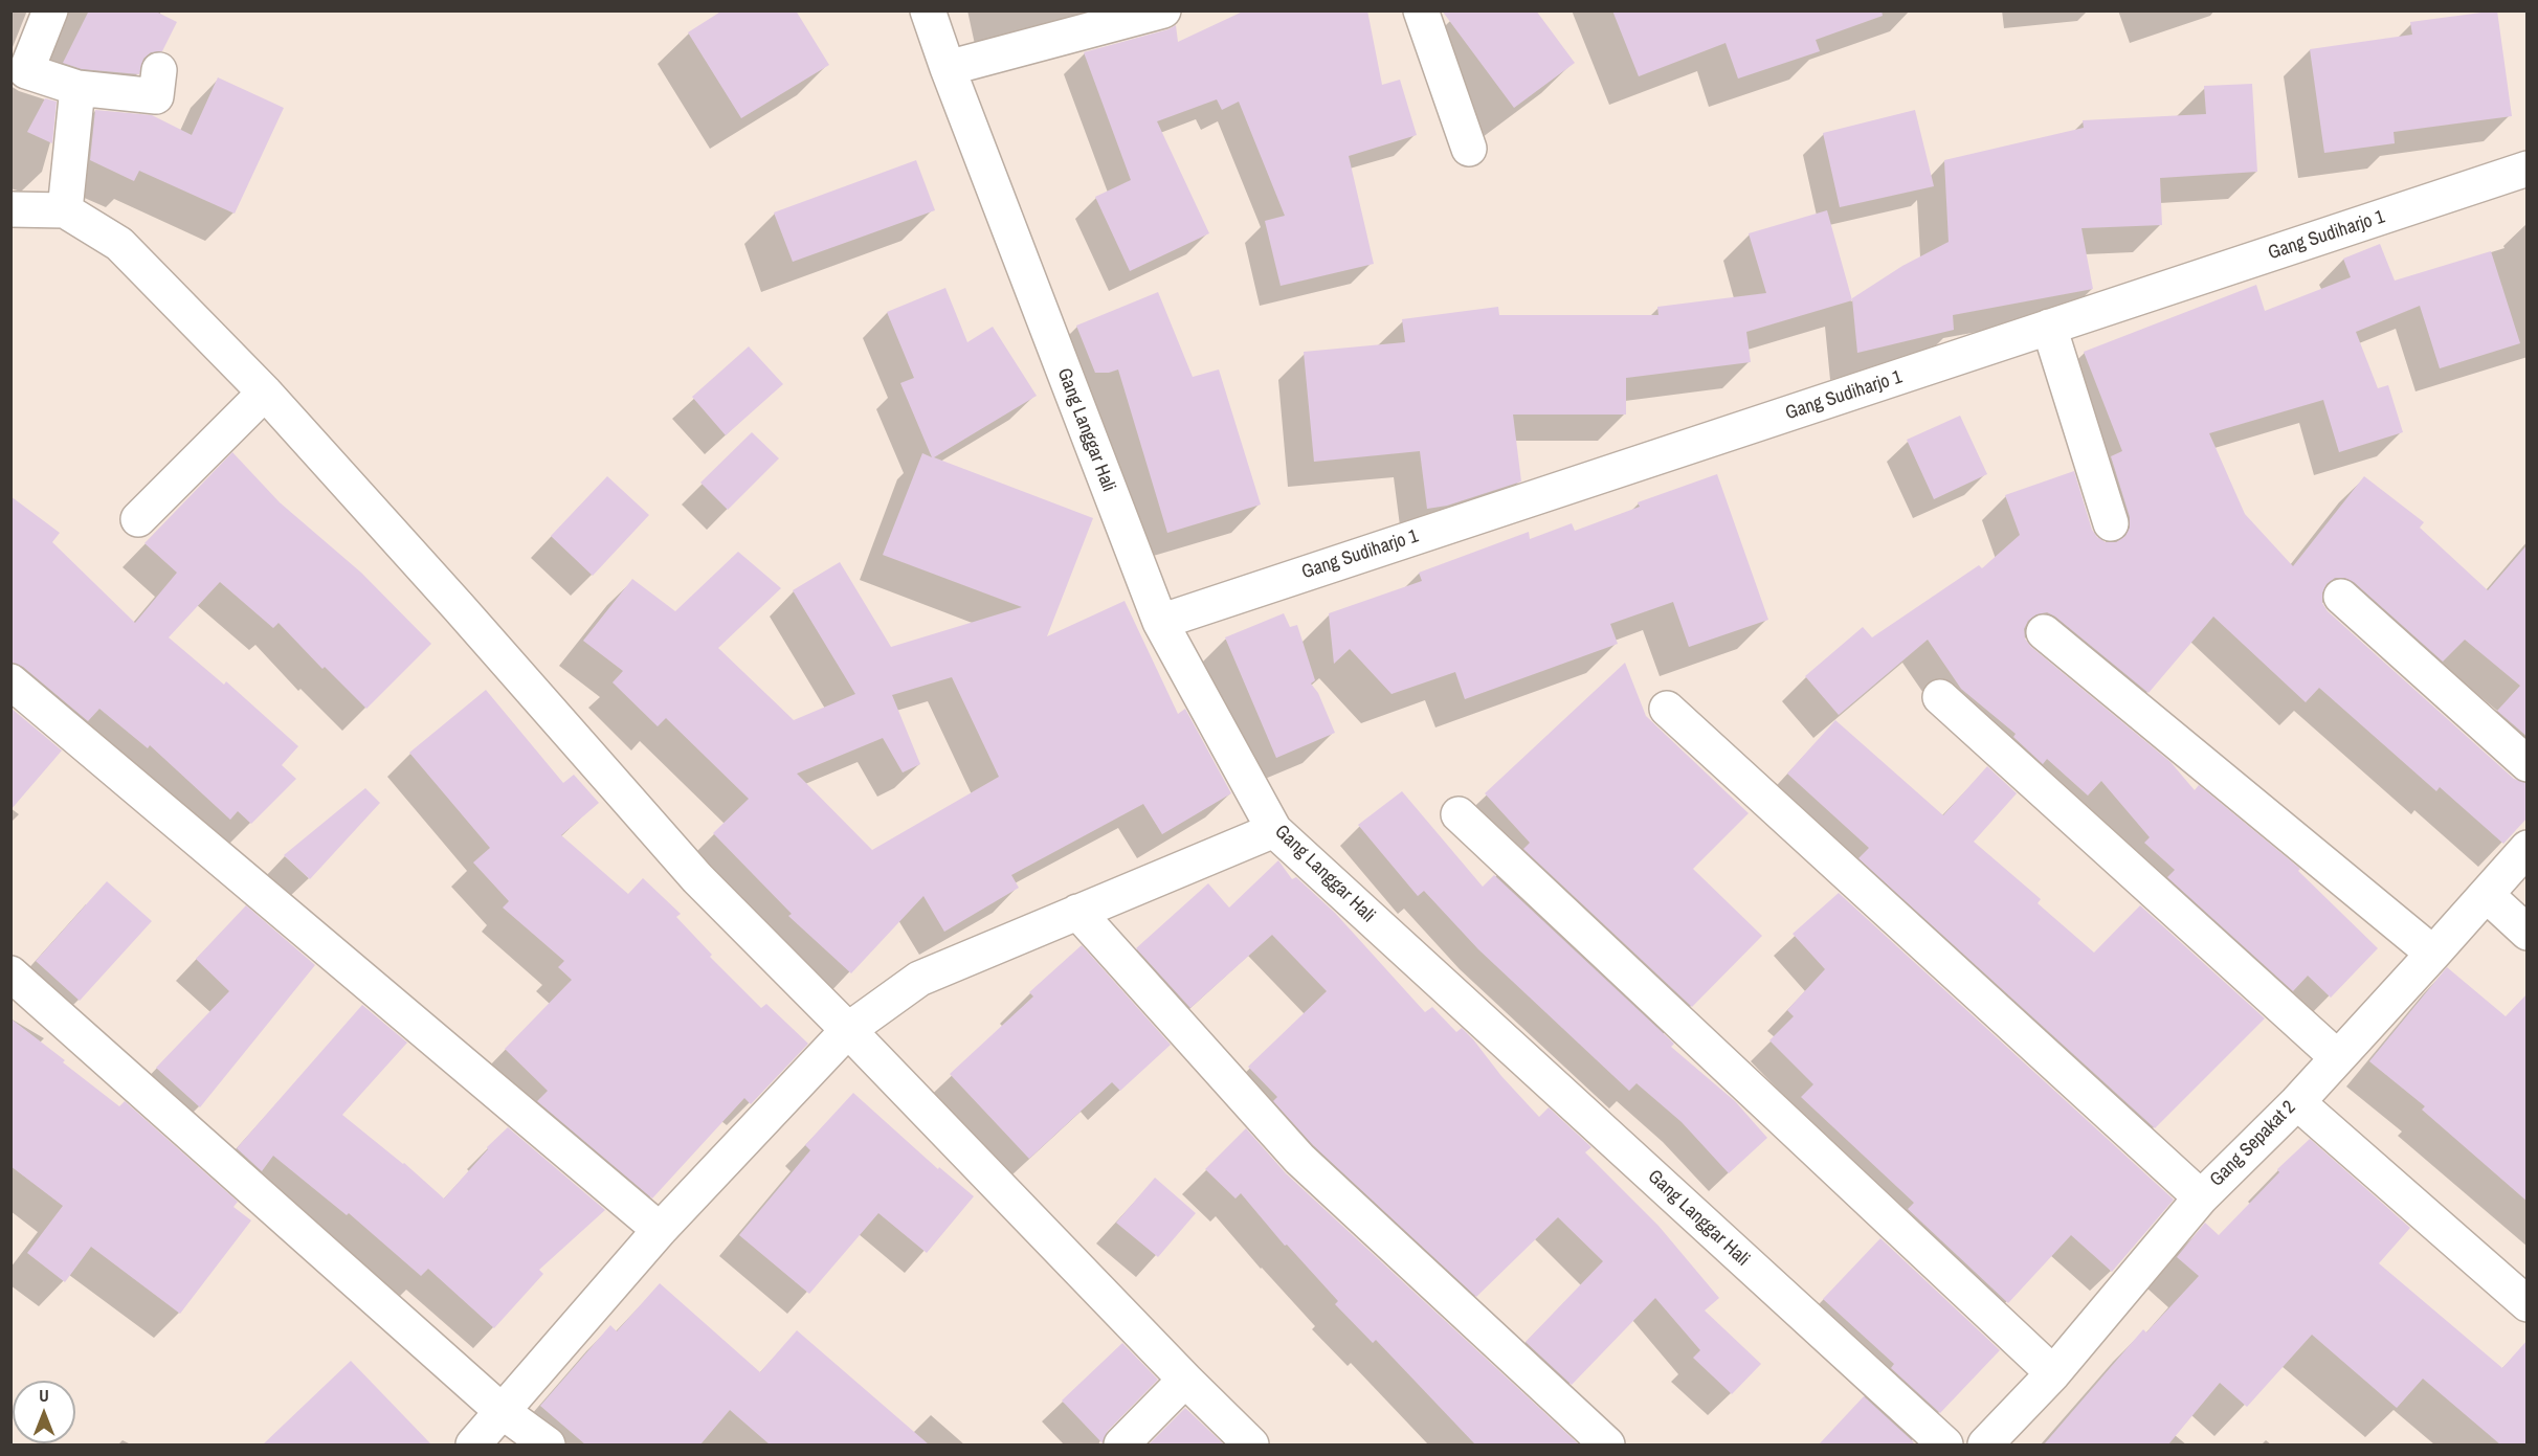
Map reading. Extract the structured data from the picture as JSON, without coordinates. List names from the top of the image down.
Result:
{
  "streets": {
    "street": ["Gang Sudiharjo 1", "Gang Langgar Hali", "Gang Sepakat 2"]
  },
  "crossings": [
    ["Gang Sudiharjo 1", "Gang Langgar Hali"]
  ],
  "north": "top"
}
